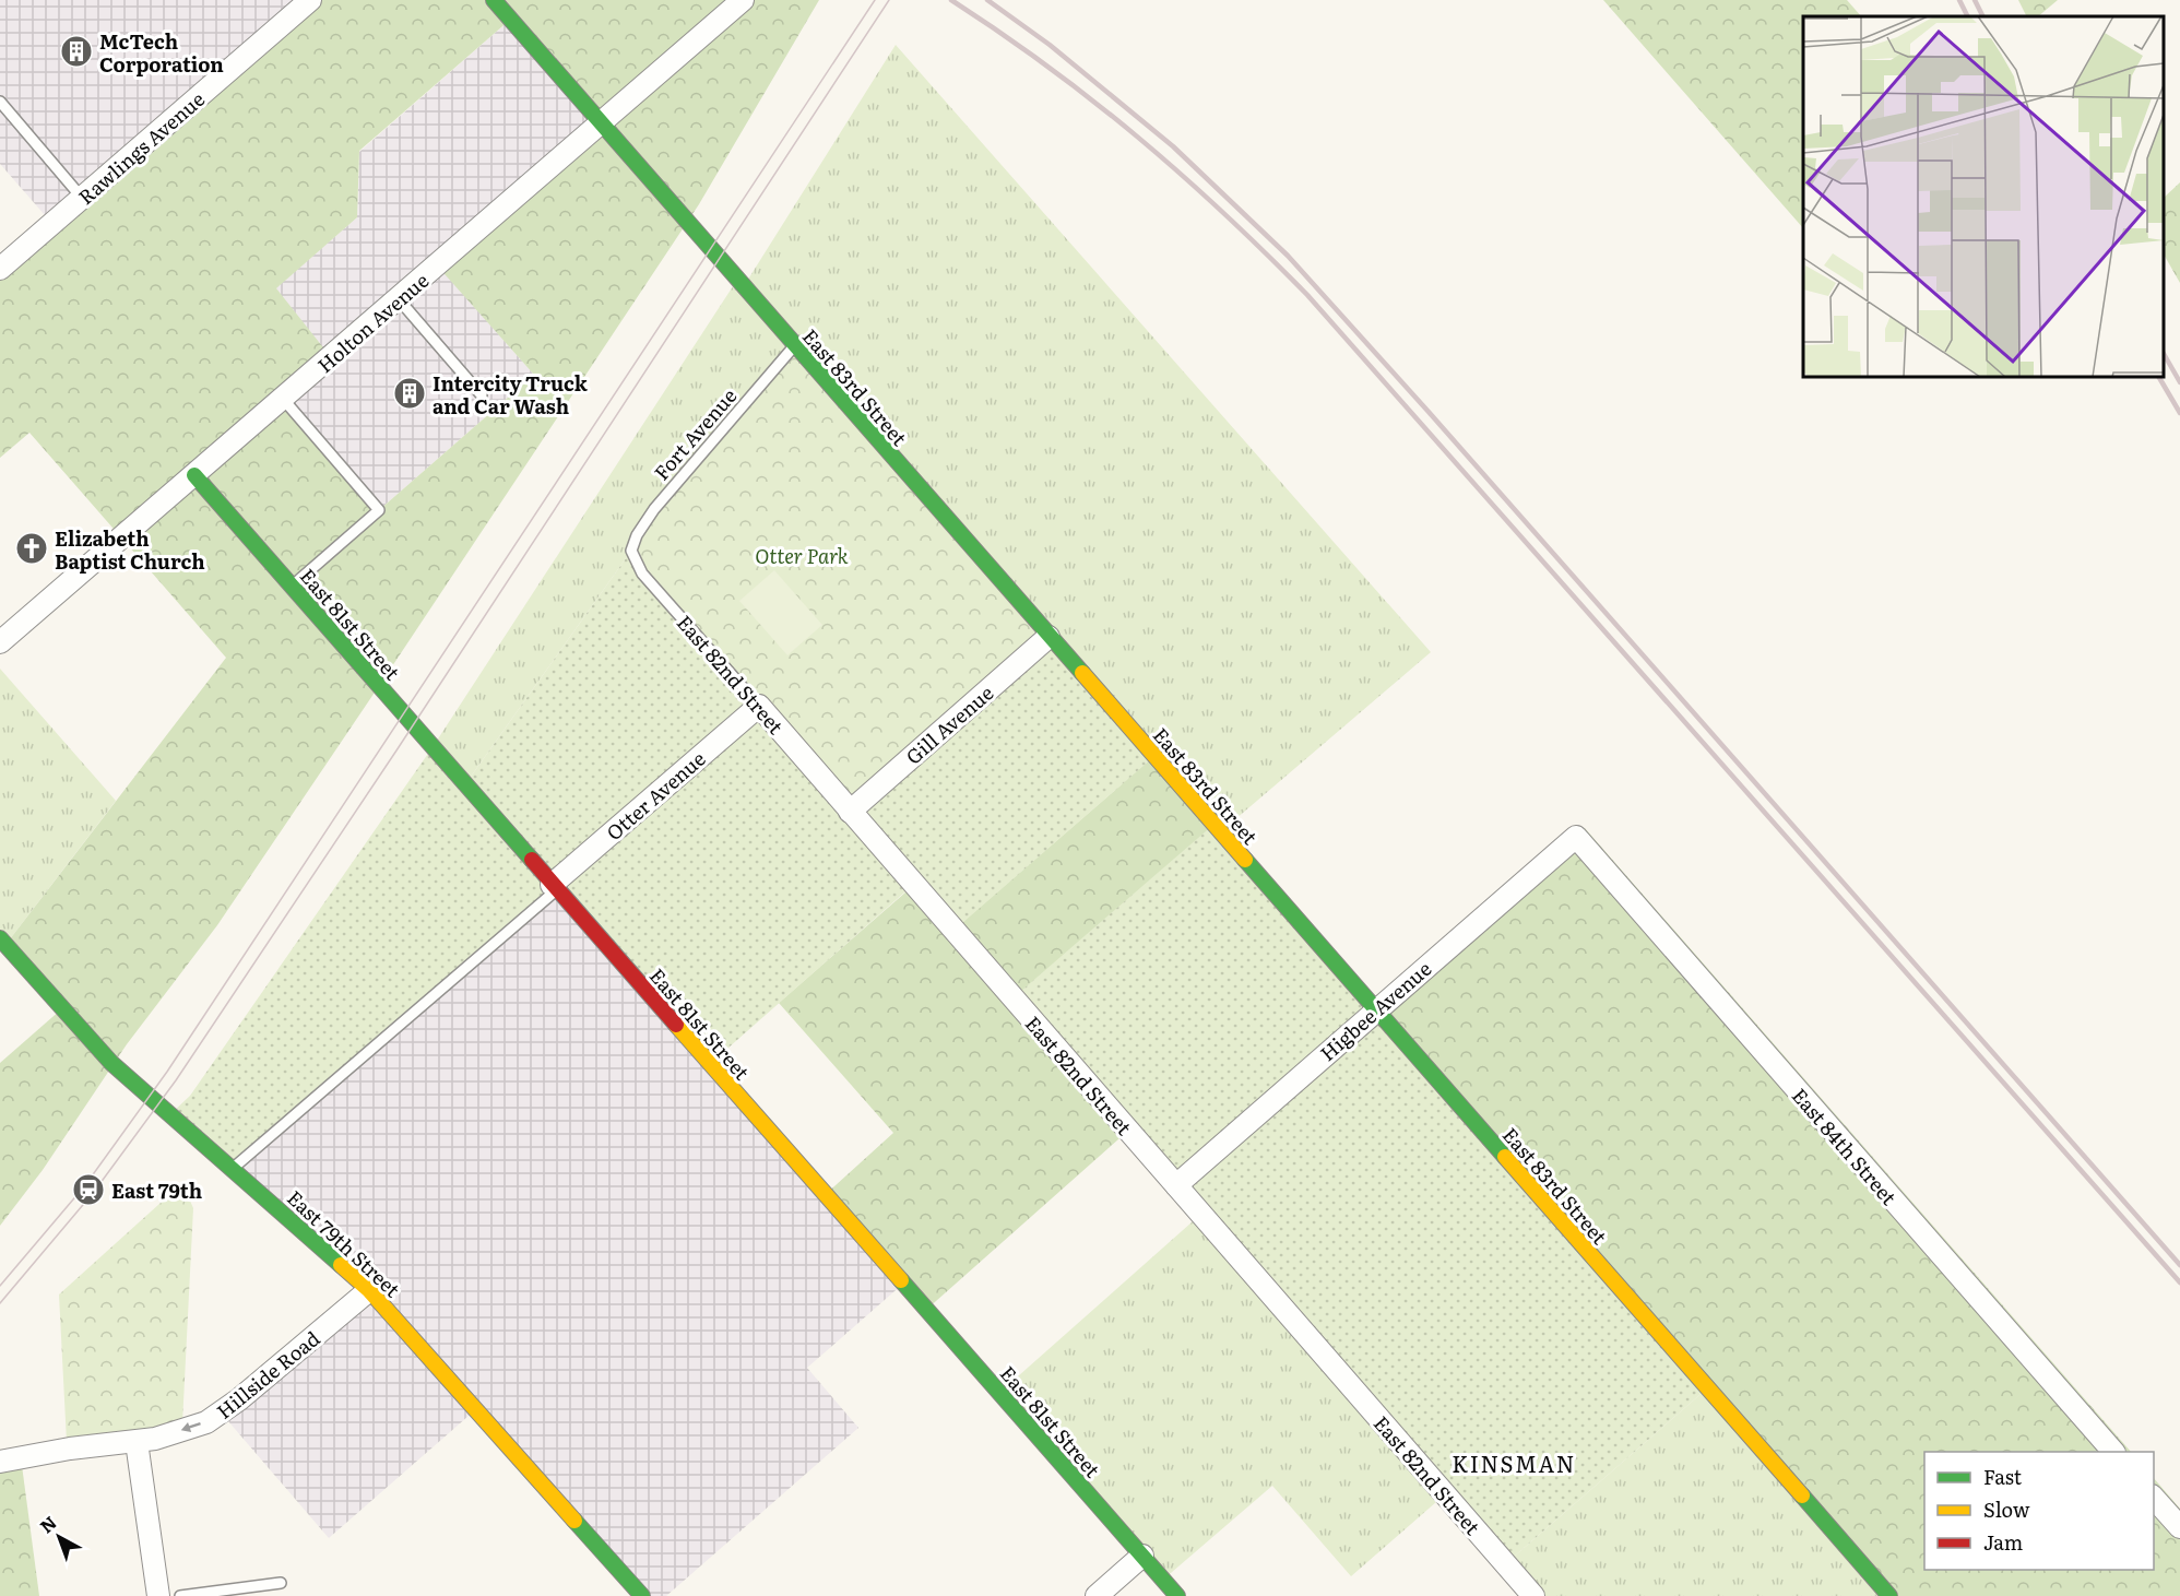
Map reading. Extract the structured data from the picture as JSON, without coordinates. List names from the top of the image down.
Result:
{
  "streets": {
    "street": [
      "Rawlings Avenue",
      "Holton Avenue",
      "East 83rd Street",
      "East 81st Street",
      "East 82nd Street",
      "Gill Avenue",
      "Otter Avenue",
      "Higbee Avenue",
      "East 84th Street",
      "East 79th Street",
      "Hillside Road"
    ],
    "lane": ["Fort Avenue"]
  },
  "crossings": [
    ["Holton Avenue", "East 83rd Street"],
    ["Holton Avenue", "East 81st Street"],
    ["East 83rd Street", "Fort Avenue"],
    ["East 83rd Street", "Gill Avenue"],
    ["East 83rd Street", "Higbee Avenue"],
    ["Fort Avenue", "East 82nd Street"],
    ["East 81st Street", "Otter Avenue"],
    ["East 82nd Street", "Gill Avenue"],
    ["East 82nd Street", "Otter Avenue"],
    ["East 82nd Street", "Higbee Avenue"],
    ["Higbee Avenue", "East 84th Street"],
    ["East 79th Street", "Hillside Road"]
  ],
  "one_way": ["Hillside Road"],
  "districts": ["KINSMAN"],
  "parks": ["Otter Park"],
  "places": {
    "building": ["McTech Corporation", "Intercity Truck and Car Wash"],
    "church": ["Elizabeth Baptist Church"],
    "station": ["East 79th"]
  },
  "legend": ["Fast", "Slow", "Jam"],
  "north": "top left"
}
